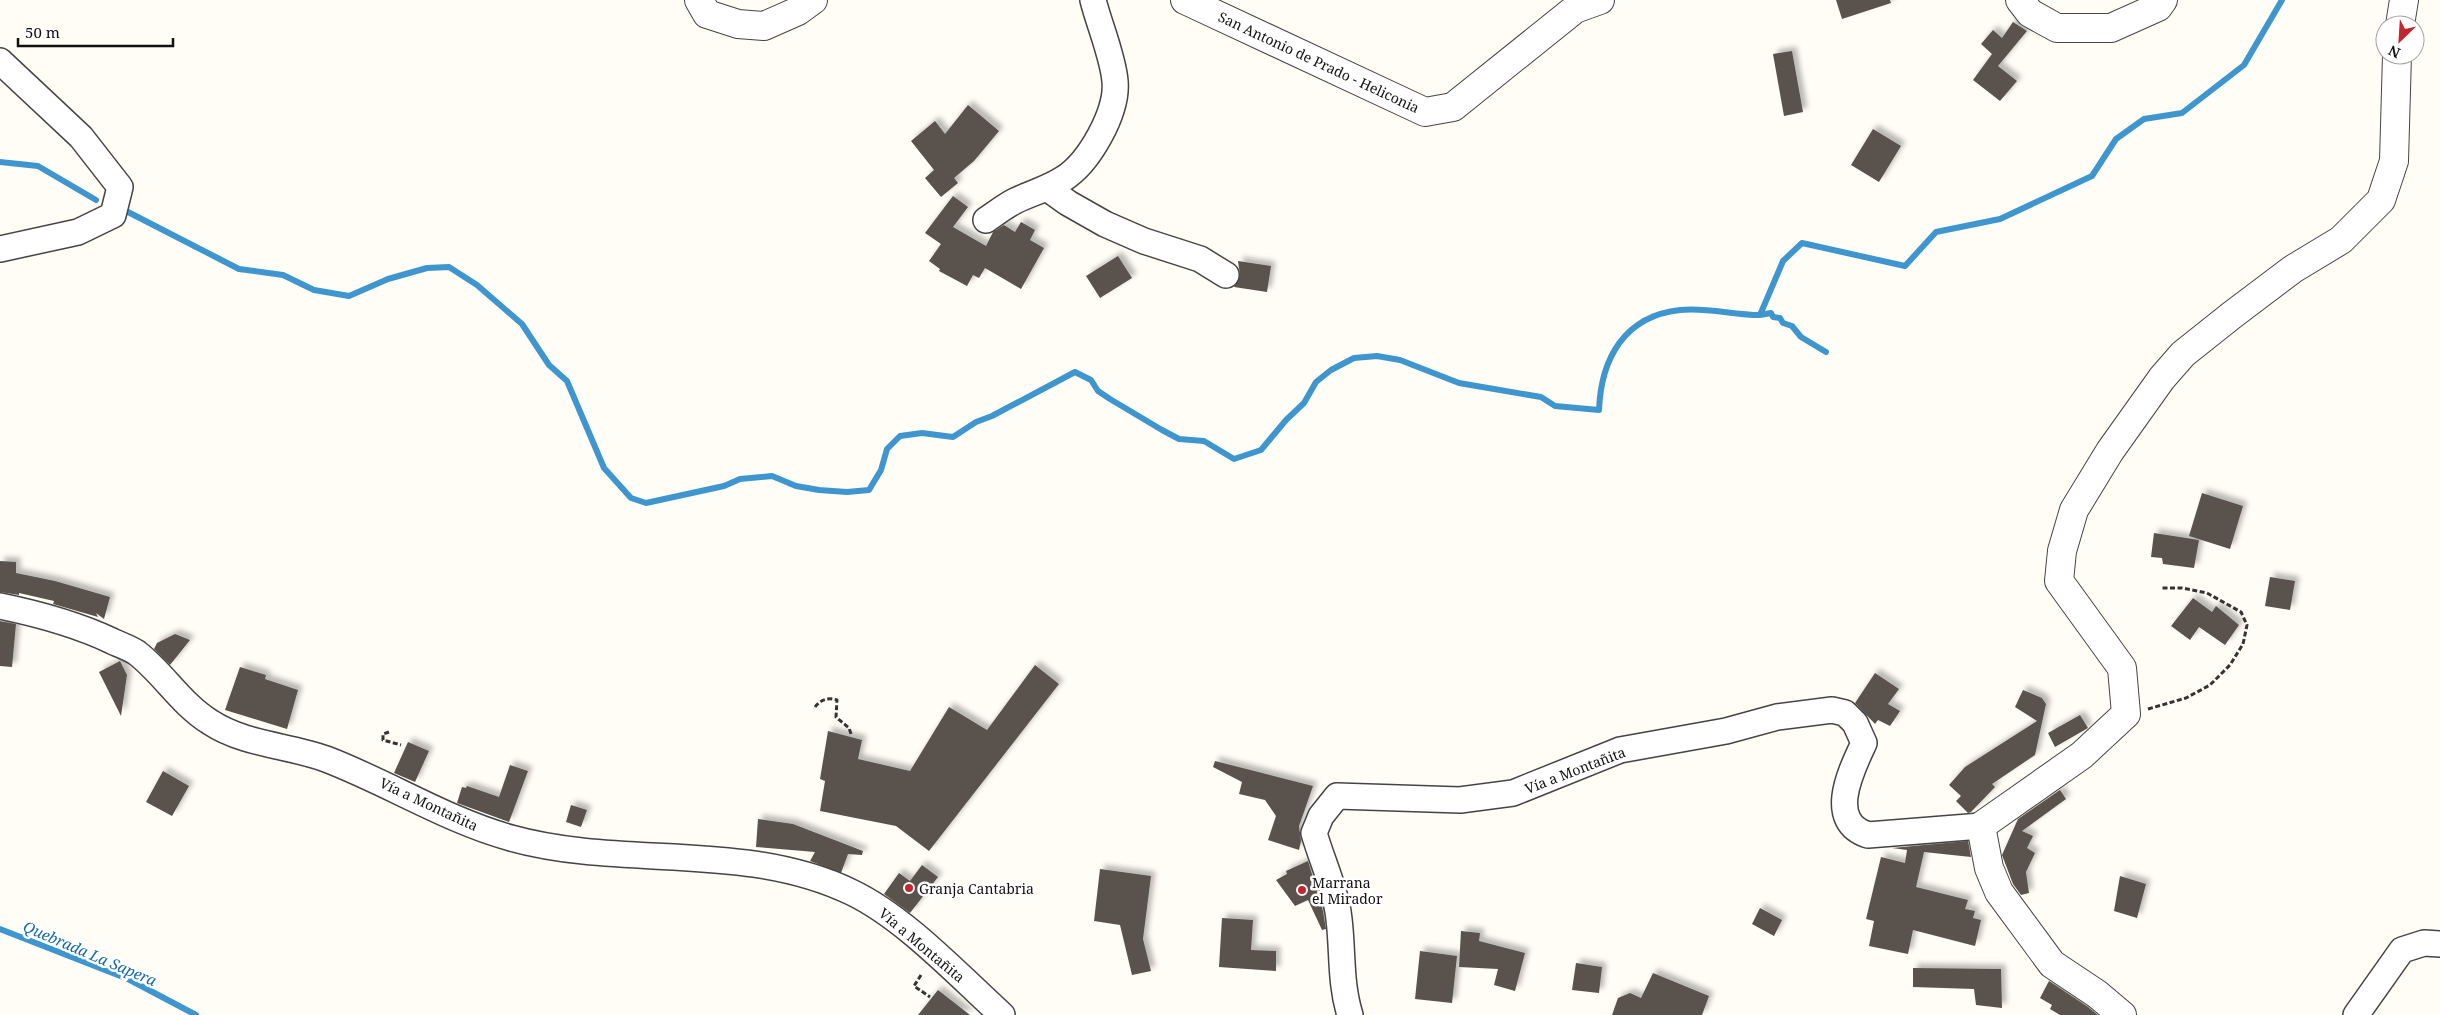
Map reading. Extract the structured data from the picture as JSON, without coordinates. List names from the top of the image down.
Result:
{
  "streets": {
    "street": ["San Antonio de Prado - Heliconia", "Vía a Montañita"]
  },
  "water": ["Quebrada La Sapera"],
  "places": ["Granja Cantabria", "Marrana el Mirador"],
  "scale_bar": "50 m",
  "north": "bottom left"
}
